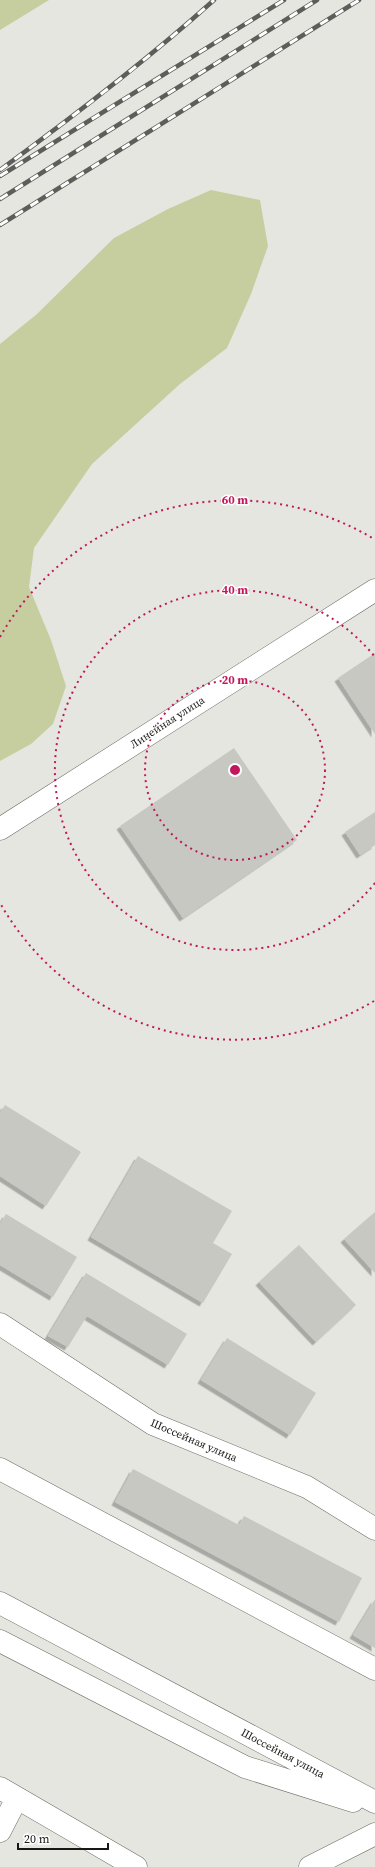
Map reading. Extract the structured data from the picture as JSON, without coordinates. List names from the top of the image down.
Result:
{
  "streets": {
    "main road": ["Линейная улица", "Шоссейная улица"]
  },
  "scale_bar": "20 m",
  "rings": ["60 m", "40 m", "20 m"]
}
